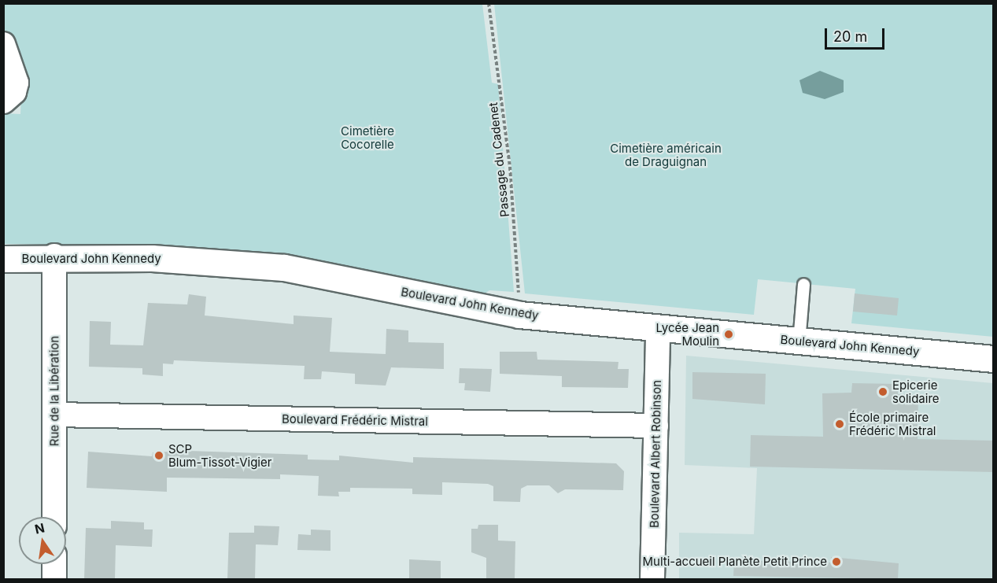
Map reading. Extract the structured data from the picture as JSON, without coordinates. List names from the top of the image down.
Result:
{
  "streets": {
    "street": [
      "Boulevard John Kennedy",
      "Rue de la Libération",
      "Boulevard Frédéric Mistral",
      "Boulevard Albert Robinson"
    ],
    "path": ["Passage du Cadenet"]
  },
  "crossings": [
    ["Passage du Cadenet", "Boulevard John Kennedy"],
    ["Boulevard John Kennedy", "Rue de la Libération"],
    ["Boulevard John Kennedy", "Boulevard Albert Robinson"],
    ["Rue de la Libération", "Boulevard Frédéric Mistral"],
    ["Boulevard Frédéric Mistral", "Boulevard Albert Robinson"]
  ],
  "parks": ["Cimetière Cocorelle", "Cimetière américain de Draguignan"],
  "places": [
    "Lycée Jean Moulin",
    "Epicerie solidaire",
    "École primaire Frédéric Mistral",
    "SCP Blum-Tissot-Vigier",
    "Multi-accueil Planète Petit Prince"
  ],
  "scale_bar": "20 m",
  "north": "top"
}
